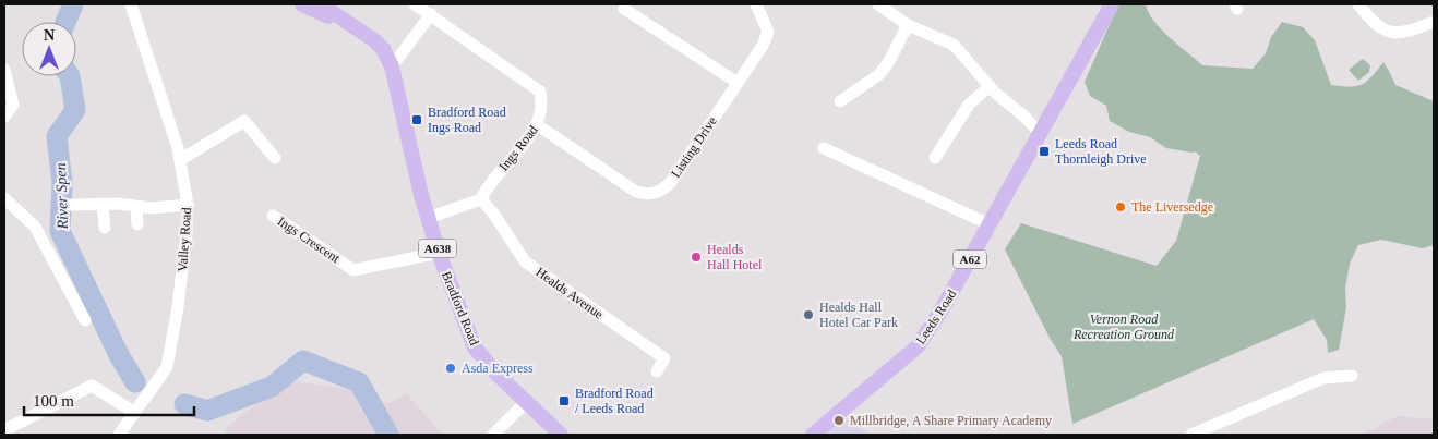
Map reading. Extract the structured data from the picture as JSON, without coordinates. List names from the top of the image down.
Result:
{
  "streets": {
    "main road": [
      "A638",
      "A62",
      "Bradford Road",
      "Leeds Road"
    ],
    "street": [
      "Listing Drive",
      "Ings Road",
      "Valley Road",
      "Ings Crescent",
      "Healds Avenue"
    ]
  },
  "crossings": [
    ["Listing Drive", "Ings Road"],
    ["Ings Road", "Healds Avenue"],
    ["Ings Crescent", "Bradford Road"]
  ],
  "water": ["River Spen"],
  "parks": ["Vernon Road Recreation Ground"],
  "places": {
    "transit": ["Bradford Road Ings Road", "Leeds Road Thornleigh Drive", "Bradford Road / Leeds Road"],
    "other": [
      "The Liversedge",
      "Healds Hall Hotel",
      "Healds Hall Hotel Car Park",
      "Asda Express",
      "Millbridge, A Share Primary Academy"
    ]
  },
  "scale_bar": "100 m",
  "north": "top"
}
